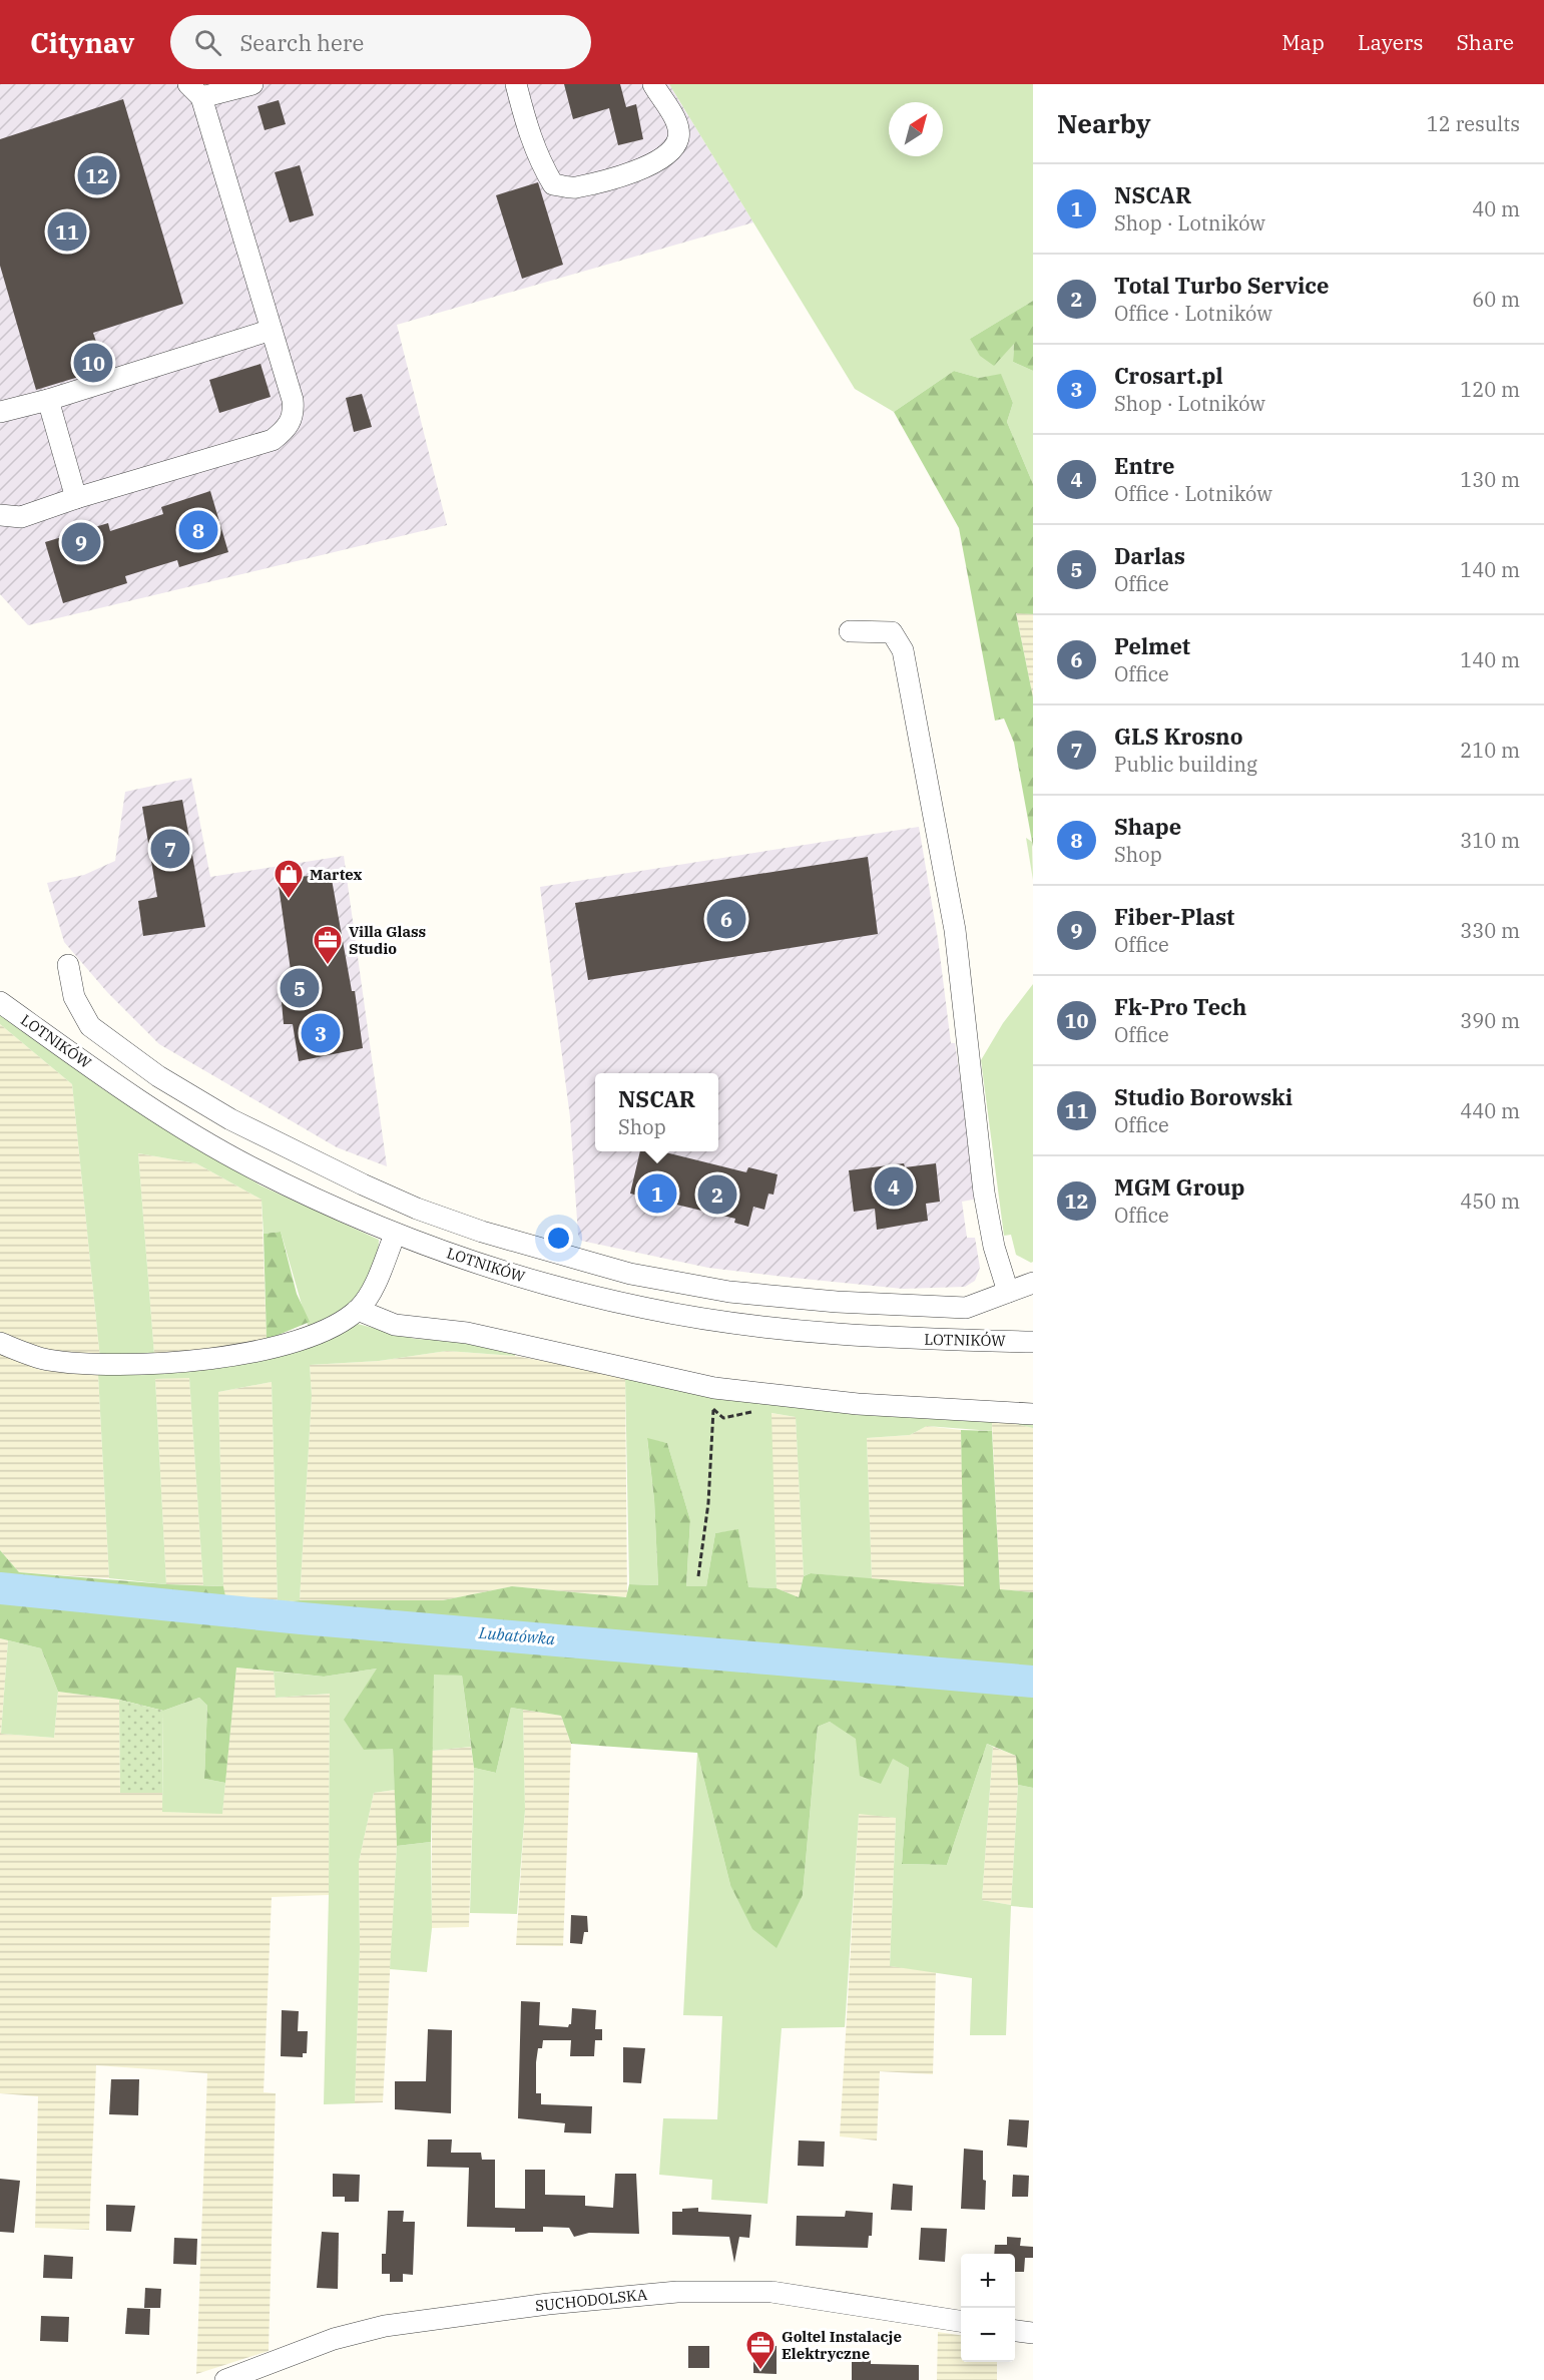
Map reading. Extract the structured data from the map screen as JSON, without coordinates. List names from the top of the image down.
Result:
{
  "streets": {
    "street": ["LOTNIKÓW", "SUCHODOLSKA"]
  },
  "water": ["Lubatówka"],
  "places": {
    "shop": ["Martex"],
    "office": ["Villa Glass Studio", "Goltel Instalacje Elektryczne"]
  },
  "north": "top right",
  "page": {
    "header": "Citynav",
    "search": "Search here",
    "nav": ["Map", "Layers", "Share"],
    "heading": ["Nearby", "12 results"],
    "pins": [
      "12",
      "11",
      "10",
      "8",
      "9",
      "7",
      "6",
      "5",
      "3",
      "4",
      "1",
      "2"
    ],
    "list": [
      {
        "mark": "1",
        "name": "NSCAR",
        "note": "Shop · Lotników",
        "value": "40 m"
      },
      {
        "mark": "2",
        "name": "Total Turbo Service",
        "note": "Office · Lotników",
        "value": "60 m"
      },
      {
        "mark": "3",
        "name": "Crosart.pl",
        "note": "Shop · Lotników",
        "value": "120 m"
      },
      {
        "mark": "4",
        "name": "Entre",
        "note": "Office · Lotników",
        "value": "130 m"
      },
      {
        "mark": "5",
        "name": "Darlas",
        "note": "Office",
        "value": "140 m"
      },
      {
        "mark": "6",
        "name": "Pelmet",
        "note": "Office",
        "value": "140 m"
      },
      {
        "mark": "7",
        "name": "GLS Krosno",
        "note": "Public building",
        "value": "210 m"
      },
      {
        "mark": "8",
        "name": "Shape",
        "note": "Shop",
        "value": "310 m"
      },
      {
        "mark": "9",
        "name": "Fiber-Plast",
        "note": "Office",
        "value": "330 m"
      },
      {
        "mark": "10",
        "name": "Fk-Pro Tech",
        "note": "Office",
        "value": "390 m"
      },
      {
        "mark": "11",
        "name": "Studio Borowski",
        "note": "Office",
        "value": "440 m"
      },
      {
        "mark": "12",
        "name": "MGM Group",
        "note": "Office",
        "value": "450 m"
      }
    ],
    "popup": ["NSCAR", "Shop"],
    "map_buttons": ["+", "−"]
  }
}
